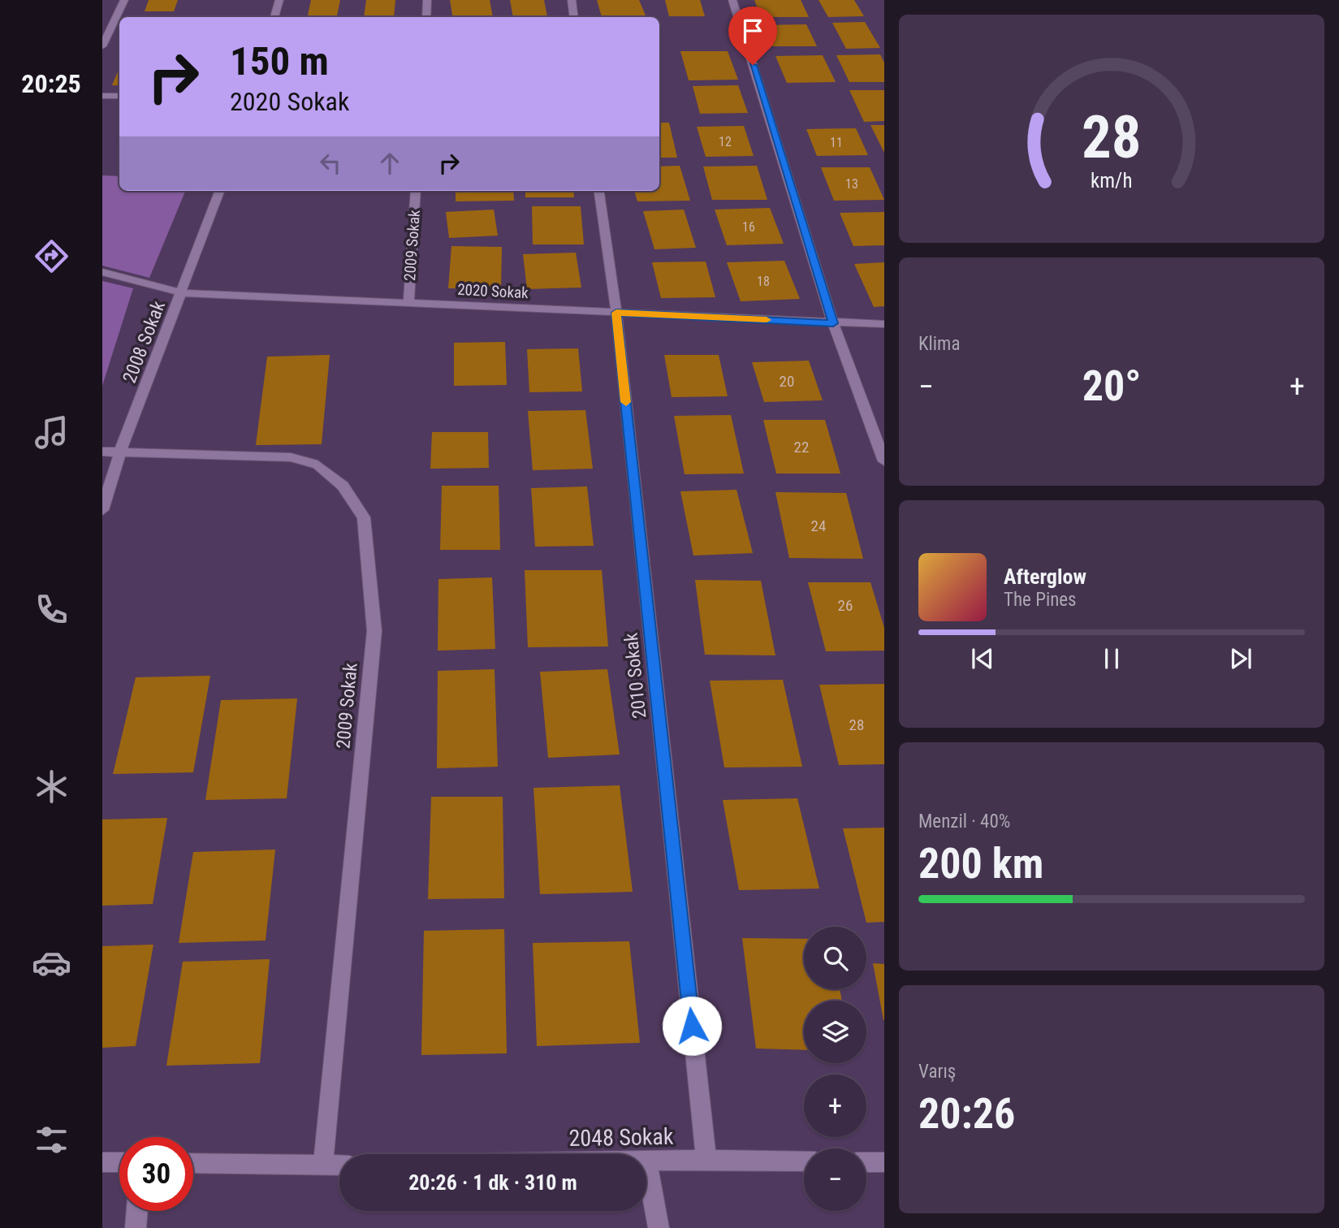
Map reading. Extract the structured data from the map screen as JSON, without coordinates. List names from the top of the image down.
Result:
{
  "streets": {
    "street": [
      "2009 Sokak",
      "2020 Sokak",
      "2008 Sokak",
      "2010 Sokak",
      "2048 Sokak"
    ]
  },
  "crossings": [
    ["2009 Sokak", "2020 Sokak"],
    ["2009 Sokak", "2008 Sokak"],
    ["2020 Sokak", "2008 Sokak"],
    ["2020 Sokak", "2010 Sokak"],
    ["2010 Sokak", "2048 Sokak"]
  ],
  "house_numbers": [
    "12",
    "11",
    "13",
    "16",
    "18",
    "20",
    "22",
    "24",
    "26",
    "28"
  ],
  "page": {
    "tabs": "20:25",
    "turn": ["150 m", "2020 Sokak"],
    "tile": [
      "Klima",
      ["Menzil · 40%", "200 km"],
      ["Varış", "20:26"]
    ],
    "heat": ["−", "20°", "+"],
    "song": ["Afterglow", "The Pines"],
    "map_buttons": ["+", "−"],
    "limit": "30",
    "trip": "20:26 · 1 dk · 310 m",
    "gauge": ["28", "km/h"]
  }
}
